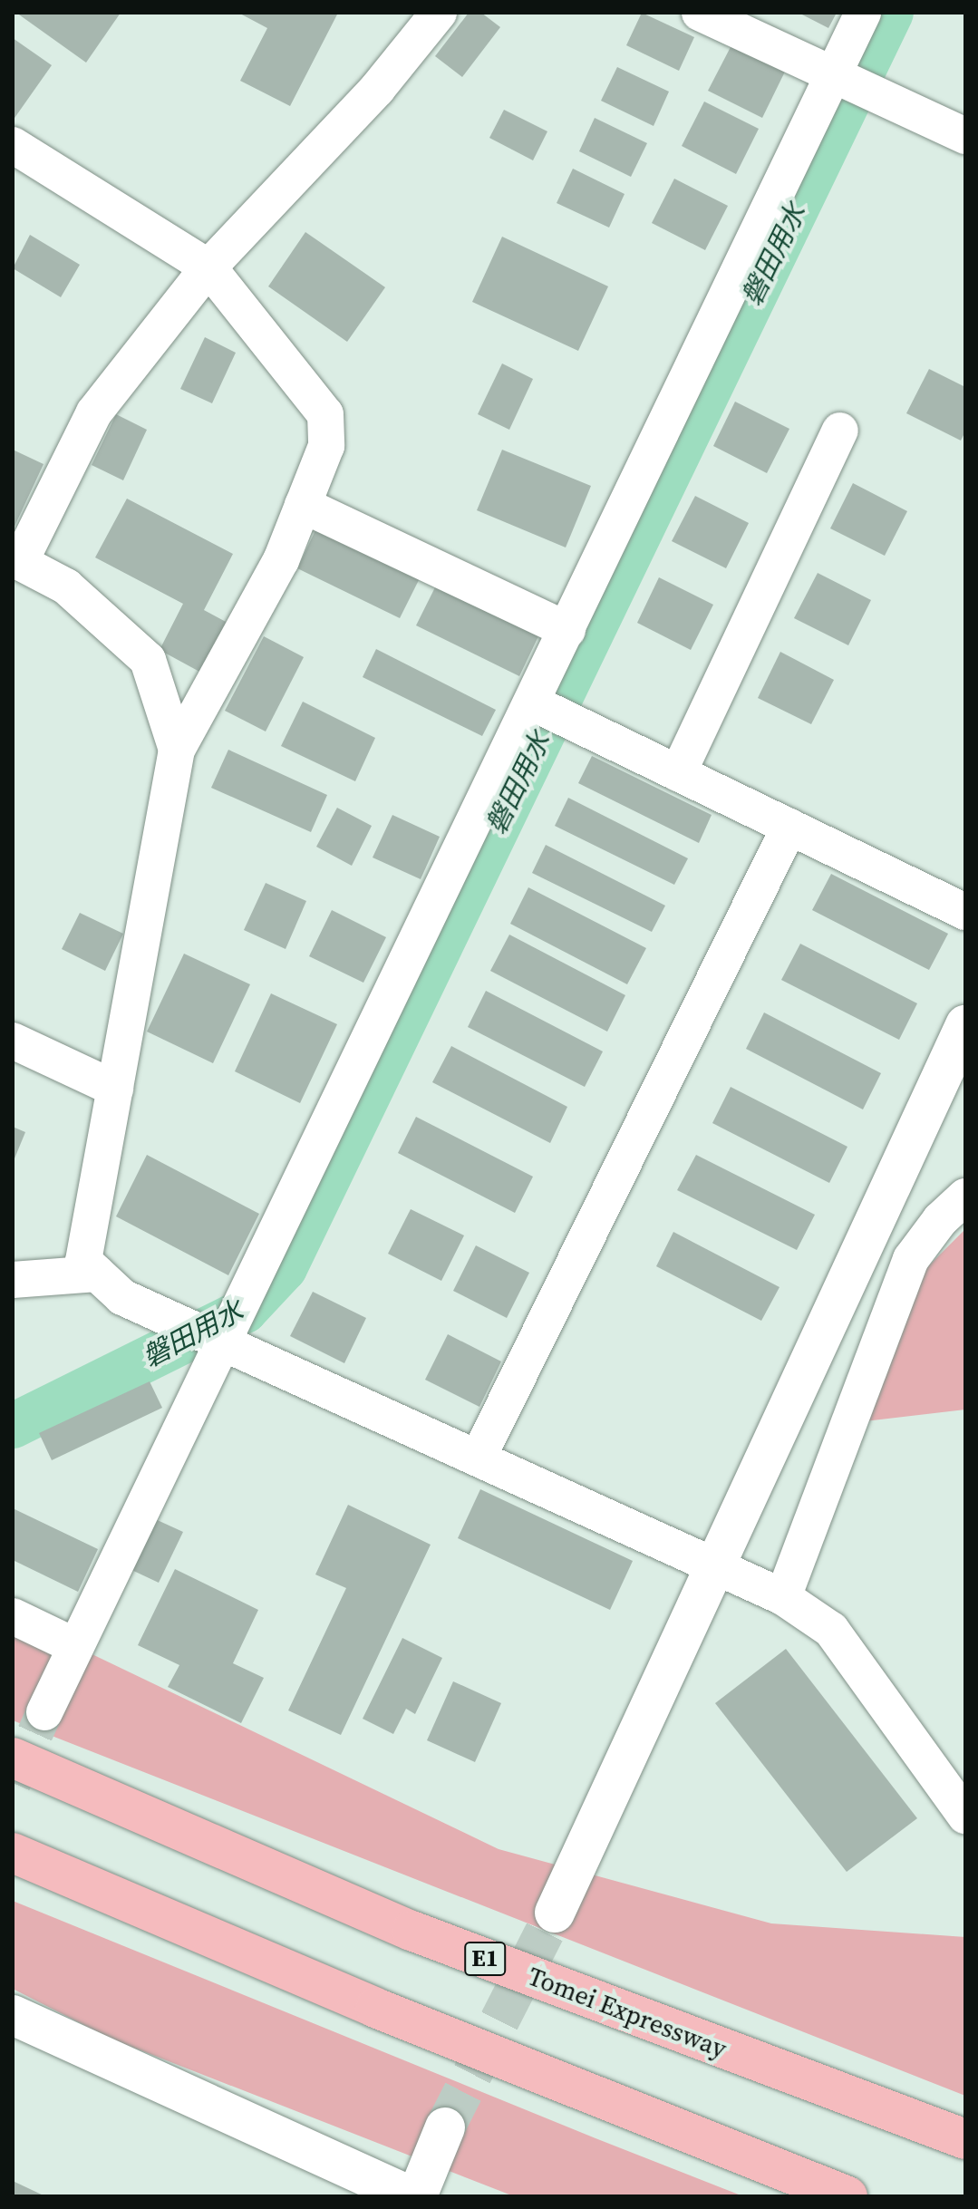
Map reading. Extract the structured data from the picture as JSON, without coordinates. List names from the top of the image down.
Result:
{
  "streets": {
    "highway": ["E1", "Tomei Expressway"]
  },
  "water": ["磐田用水"]
}
